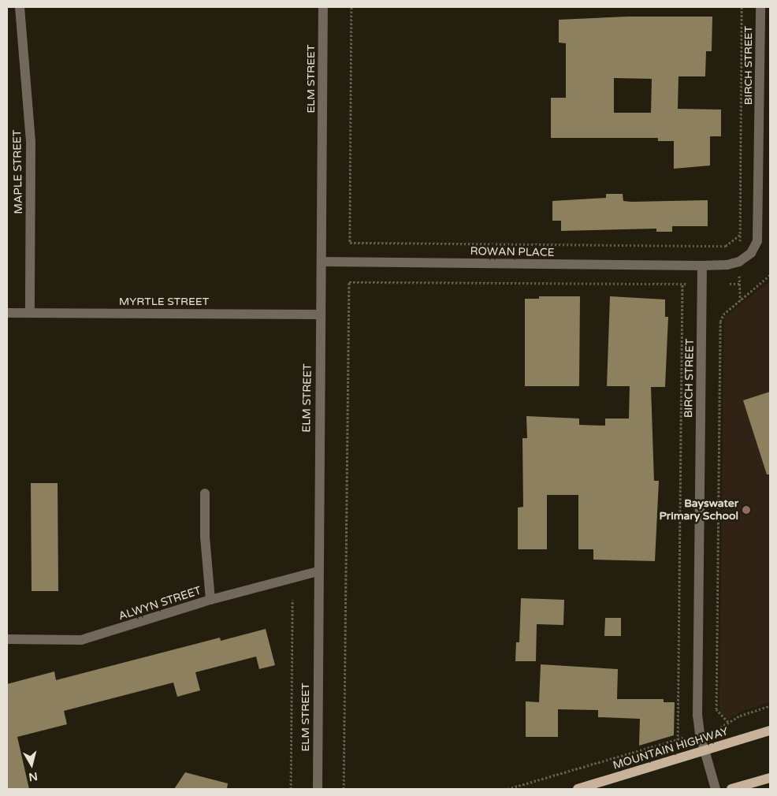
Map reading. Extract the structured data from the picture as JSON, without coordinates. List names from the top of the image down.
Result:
{
  "streets": {
    "main road": ["MOUNTAIN HIGHWAY"],
    "street": [
      "BIRCH STREET",
      "ELM STREET",
      "MAPLE STREET",
      "ROWAN PLACE",
      "MYRTLE STREET",
      "ALWYN STREET"
    ]
  },
  "crossings": [
    ["BIRCH STREET", "ROWAN PLACE"],
    ["BIRCH STREET", "MOUNTAIN HIGHWAY"],
    ["ELM STREET", "ROWAN PLACE"],
    ["ELM STREET", "MYRTLE STREET"],
    ["ELM STREET", "ALWYN STREET"],
    ["MAPLE STREET", "MYRTLE STREET"]
  ],
  "places": ["Bayswater Primary School"],
  "north": "bottom"
}
